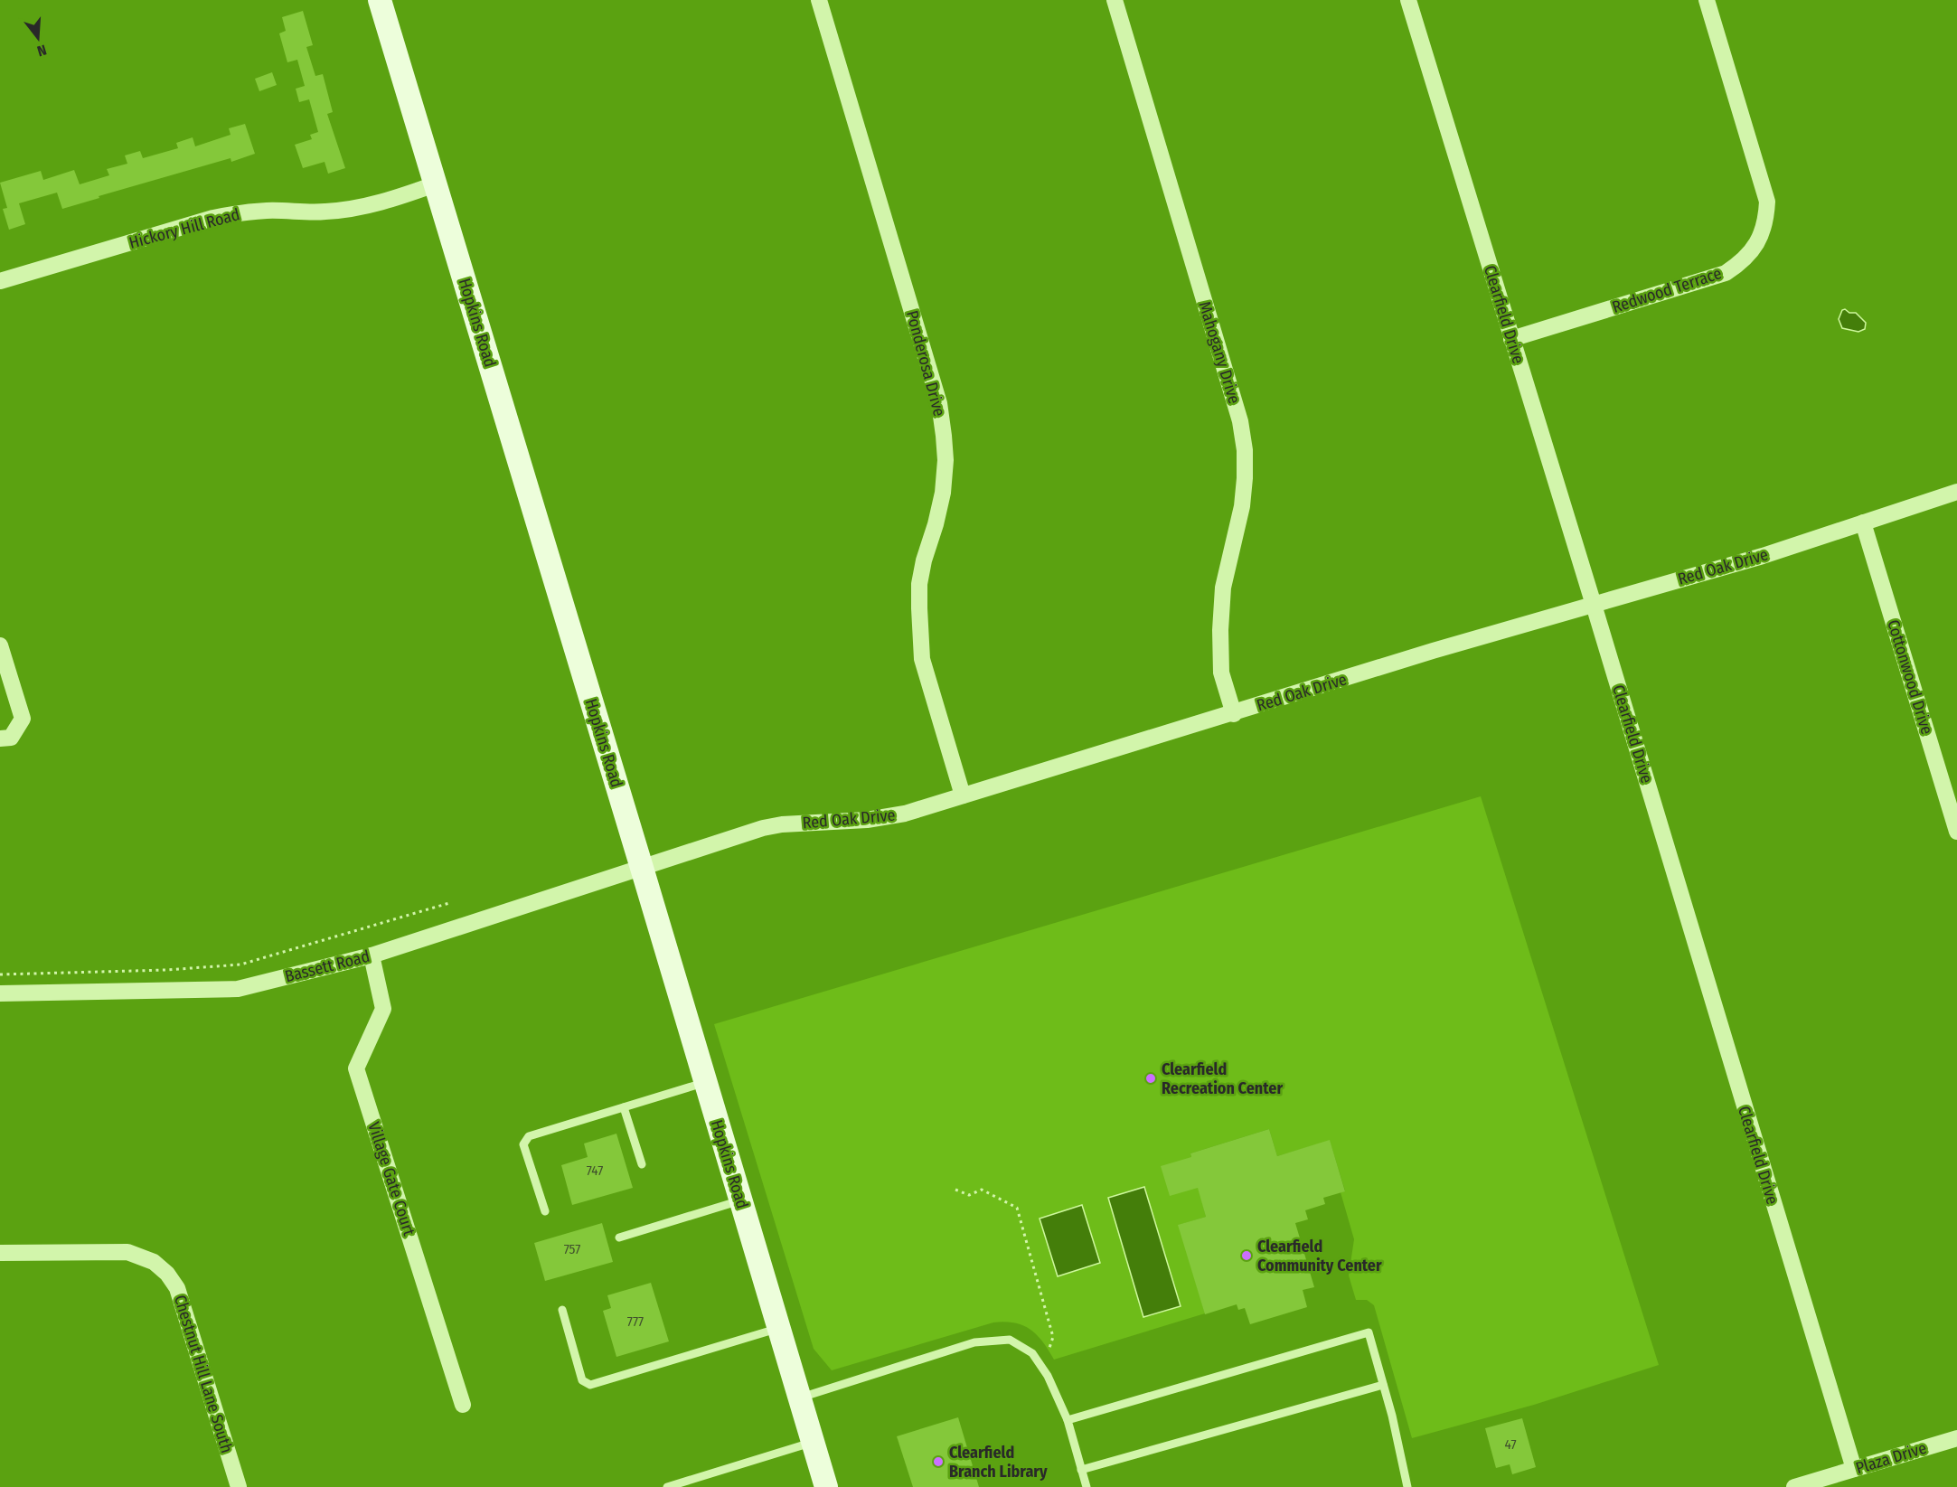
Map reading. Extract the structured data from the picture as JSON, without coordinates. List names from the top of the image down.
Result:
{
  "streets": {
    "street": [
      "Hickory Hill Road",
      "Redwood Terrace",
      "Clearfield Drive",
      "Hopkins Road",
      "Mahogany Drive",
      "Ponderosa Drive",
      "Red Oak Drive",
      "Cottonwood Drive",
      "Bassett Road",
      "Village Gate Court",
      "Chestnut Hill Lane South",
      "Plaza Drive"
    ]
  },
  "crossings": [
    ["Hickory Hill Road", "Hopkins Road"],
    ["Redwood Terrace", "Clearfield Drive"],
    ["Clearfield Drive", "Red Oak Drive"],
    ["Clearfield Drive", "Plaza Drive"],
    ["Hopkins Road", "Red Oak Drive"],
    ["Hopkins Road", "Bassett Road"],
    ["Mahogany Drive", "Red Oak Drive"],
    ["Ponderosa Drive", "Red Oak Drive"],
    ["Red Oak Drive", "Cottonwood Drive"],
    ["Red Oak Drive", "Bassett Road"],
    ["Bassett Road", "Village Gate Court"]
  ],
  "places": ["Clearfield Recreation Center", "Clearfield Community Center", "Clearfield Branch Library"],
  "house_numbers": [
    "747",
    "757",
    "777",
    "47"
  ],
  "north": "bottom"
}
